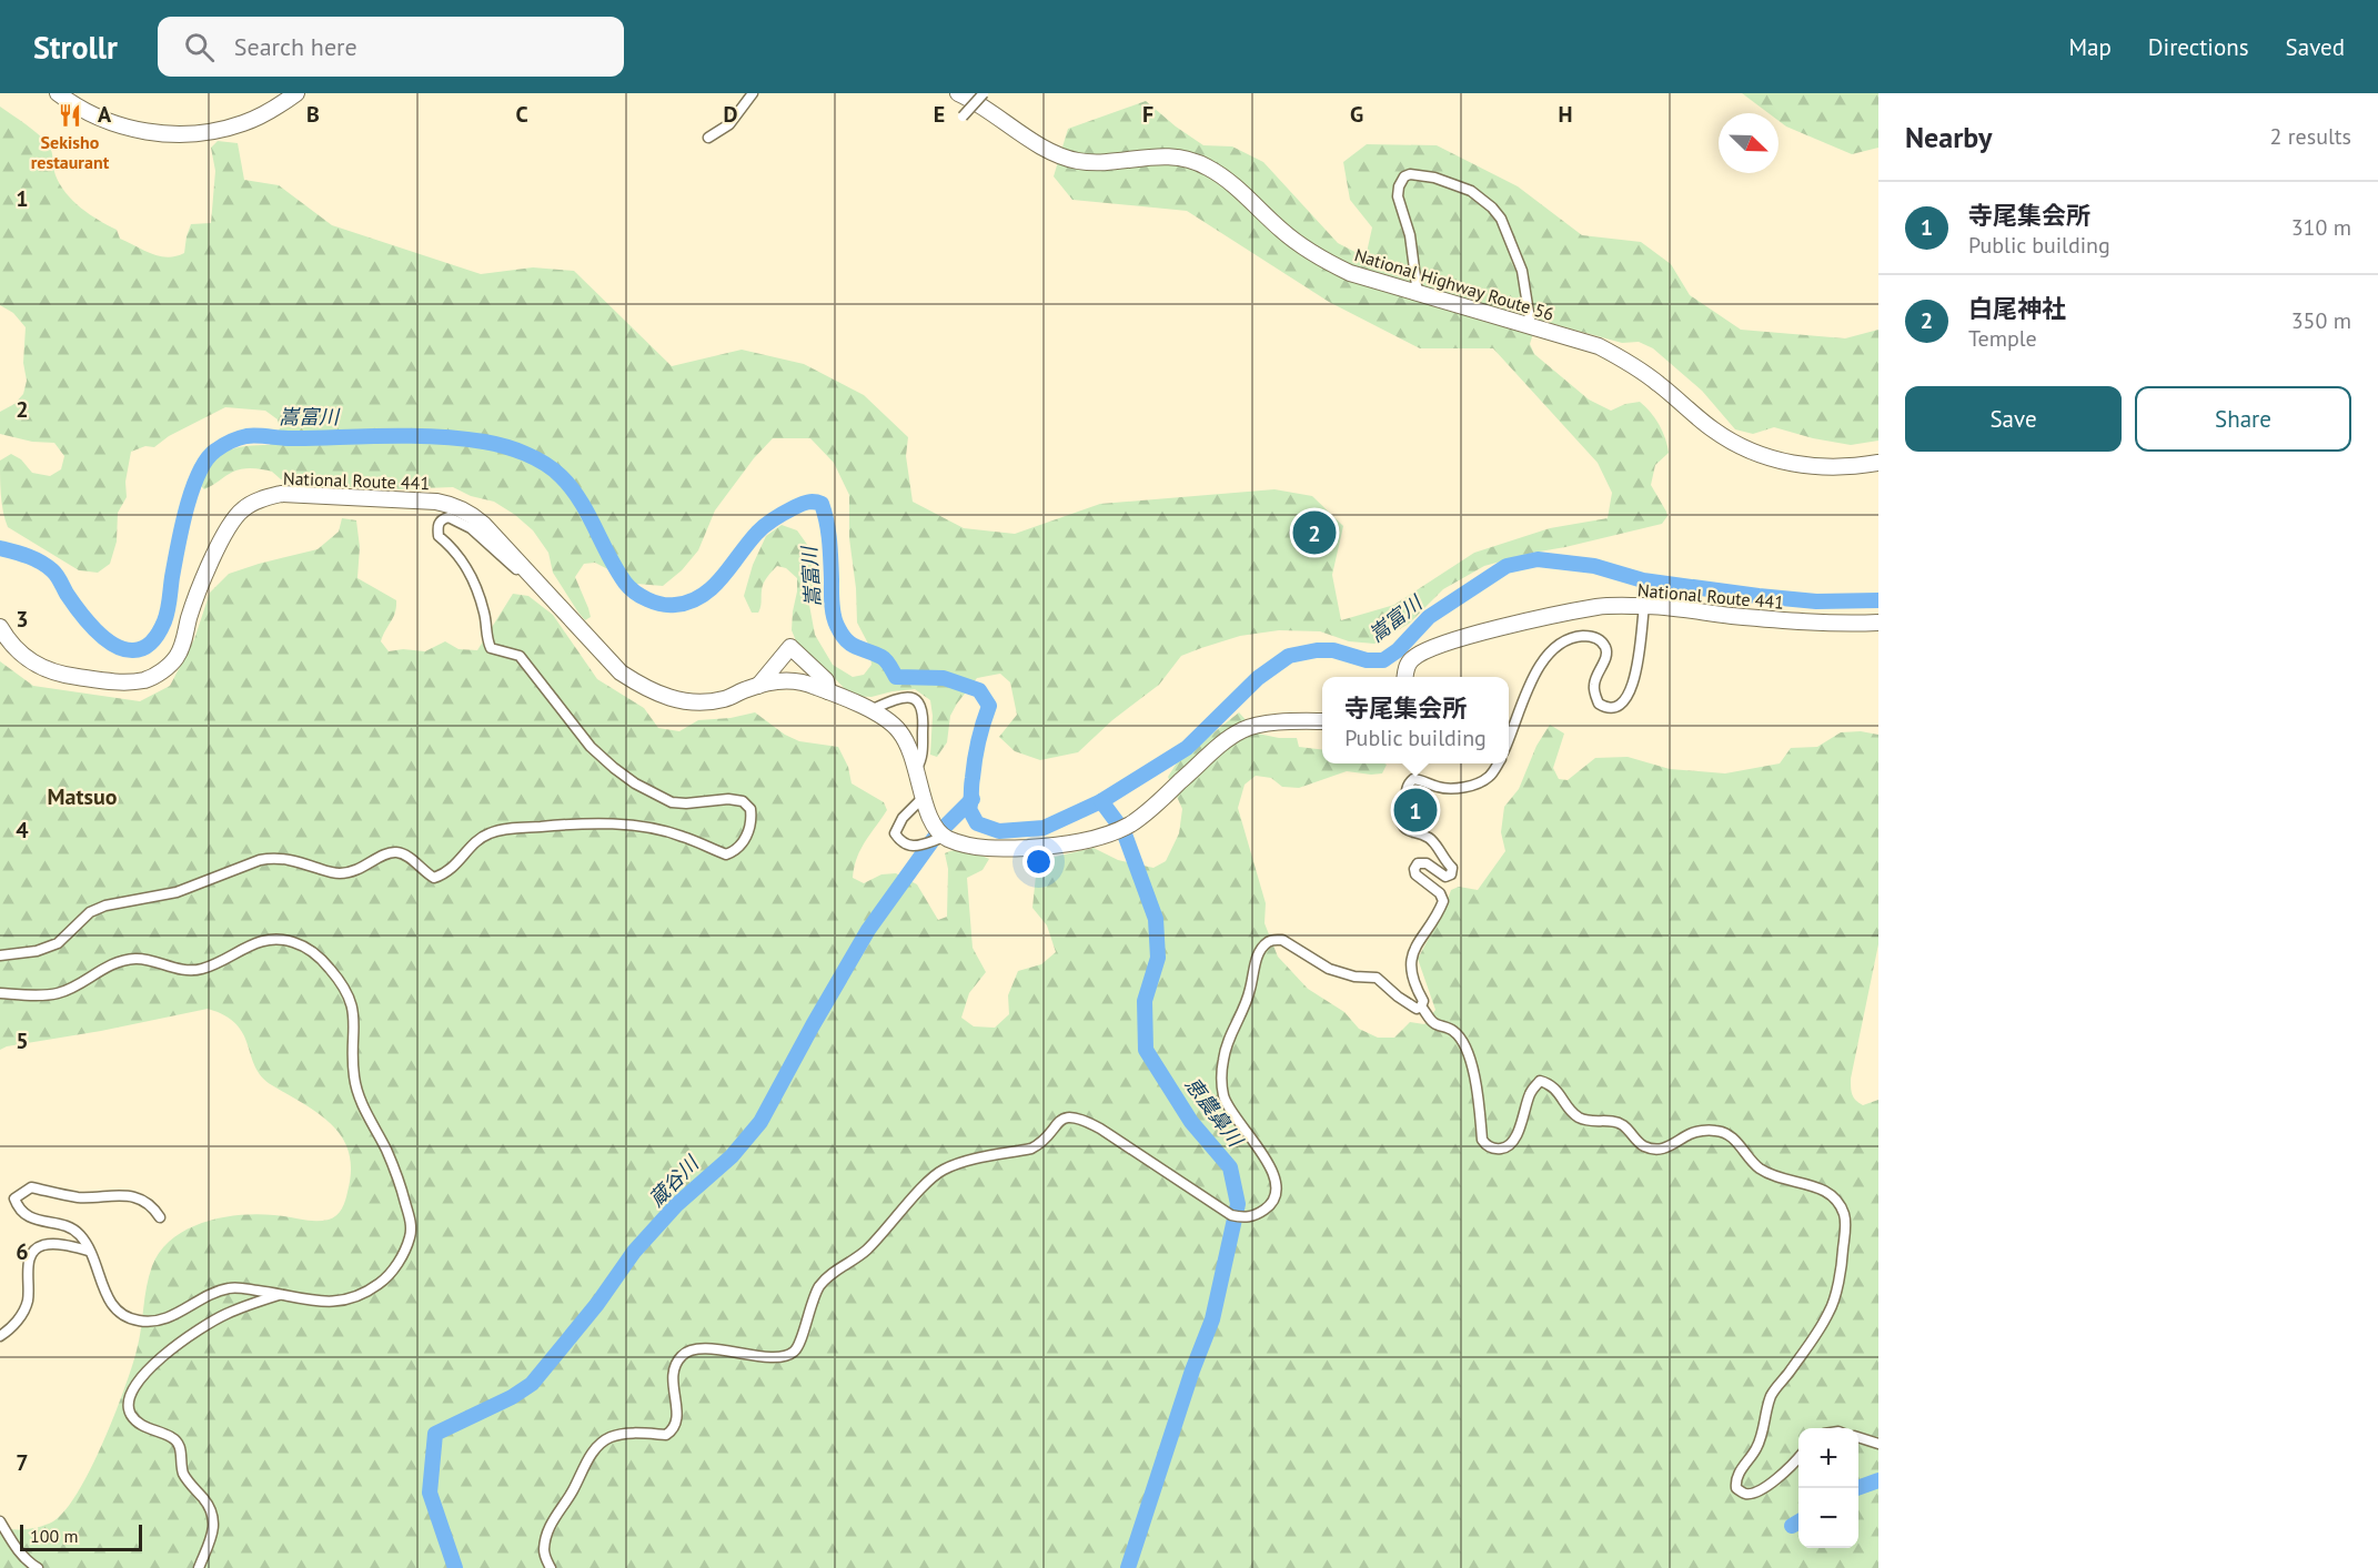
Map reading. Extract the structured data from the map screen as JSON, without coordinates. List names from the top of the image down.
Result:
{
  "streets": {
    "highway": ["National Highway Route 56", "National Route 441"]
  },
  "districts": ["Matsuo"],
  "water": ["嵩富川", "恵農鼻川", "蔵谷川"],
  "places": {
    "restaurant": ["Sekisho restaurant"]
  },
  "scale_bar": "100 m",
  "north": "bottom right",
  "page": {
    "header": "Strollr",
    "search": "Search here",
    "nav": ["Map", "Directions", "Saved"],
    "heading": ["Nearby", "2 results"],
    "list": [
      {
        "mark": "1",
        "name": "寺尾集会所",
        "note": "Public building",
        "value": "310 m"
      },
      {
        "mark": "2",
        "name": "白尾神社",
        "note": "Temple",
        "value": "350 m"
      }
    ],
    "buttons": ["Save", "Share"],
    "pins": ["2", "1"],
    "popup": ["寺尾集会所", "Public building"],
    "map_buttons": ["+", "−"],
    "scale": "100 m"
  },
  "grid": {
    "columns": [
      "A",
      "B",
      "C",
      "D",
      "E",
      "F",
      "G",
      "H"
    ],
    "rows": [
      "1",
      "2",
      "3",
      "4",
      "5",
      "6",
      "7"
    ]
  }
}
